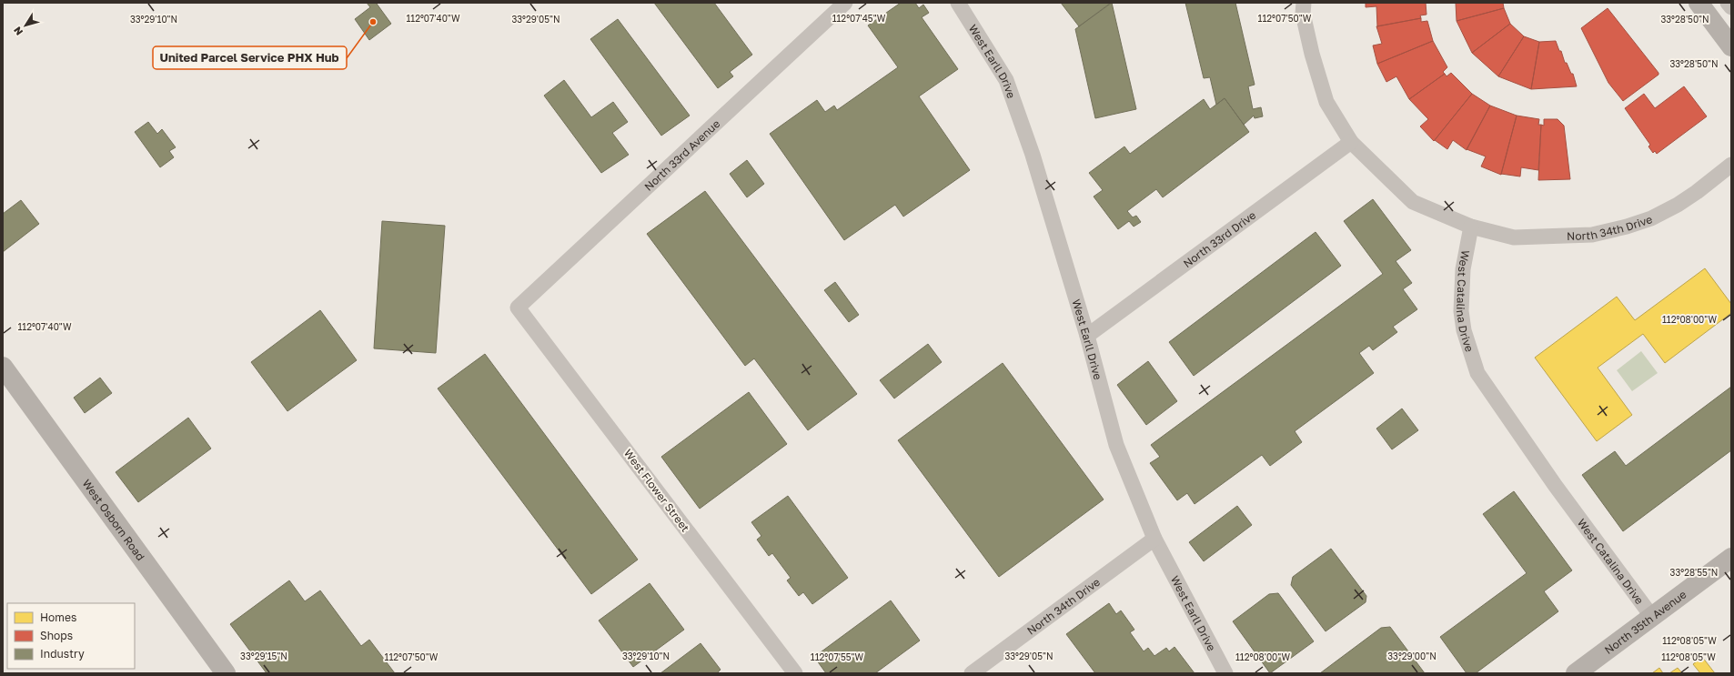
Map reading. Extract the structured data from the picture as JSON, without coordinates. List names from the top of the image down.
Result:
{
  "streets": {
    "street": [
      "West Earll Drive",
      "North 33rd Avenue",
      "North 34th Drive",
      "North 33rd Drive",
      "West Catalina Drive",
      "West Flower Street",
      "West Osborn Road",
      "North 35th Avenue"
    ]
  },
  "crossings": [
    ["West Earll Drive", "North 34th Drive"],
    ["West Earll Drive", "North 33rd Drive"],
    ["North 33rd Avenue", "West Flower Street"],
    ["North 34th Drive", "West Catalina Drive"],
    ["West Catalina Drive", "North 35th Avenue"]
  ],
  "places": ["United Parcel Service PHX Hub"],
  "legend": ["Homes", "Shops", "Industry"],
  "north": "bottom left",
  "coordinates": [
    "112°07'40\"W",
    "112°07'45\"W",
    "112°07'50\"W",
    "33°29'10\"N",
    "33°29'05\"N",
    "33°28'50\"N",
    "112°08'00\"W",
    "33°28'55\"N",
    "112°08'05\"W",
    "33°29'15\"N",
    "33°29'00\"N",
    "112°07'55\"W"
  ]
}
